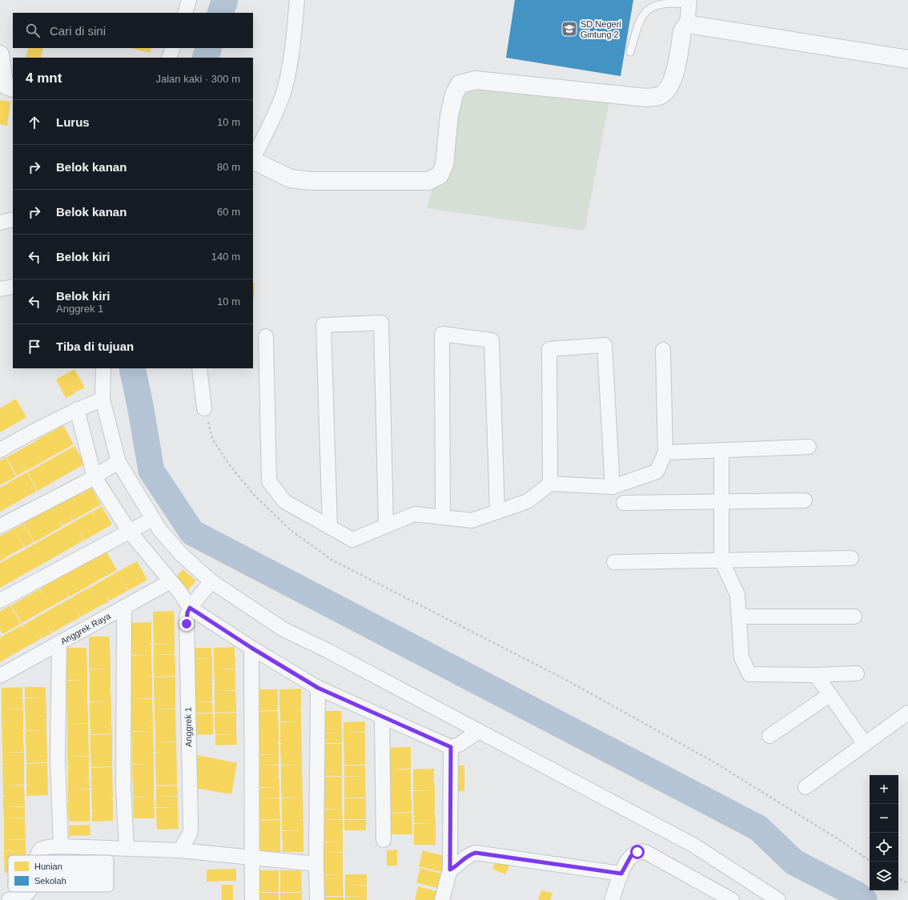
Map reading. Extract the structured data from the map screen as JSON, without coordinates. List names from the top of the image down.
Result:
{
  "streets": {
    "street": ["Anggrek Raya", "Anggrek 1"]
  },
  "places": {
    "school or university": ["SD Negeri Gintung 2"]
  },
  "legend": ["Hunian", "Sekolah"],
  "page": {
    "search": "Cari di sini",
    "heading": ["4 mnt", "Jalan kaki · 300 m"],
    "list": [
      ["Lurus", "10 m"],
      ["Belok kanan", "80 m"],
      ["Belok kanan", "60 m"],
      ["Belok kiri", "140 m"],
      ["Belok kiri", "Anggrek 1", "10 m"],
      "Tiba di tujuan"
    ],
    "map_buttons": ["+", "−"]
  }
}
